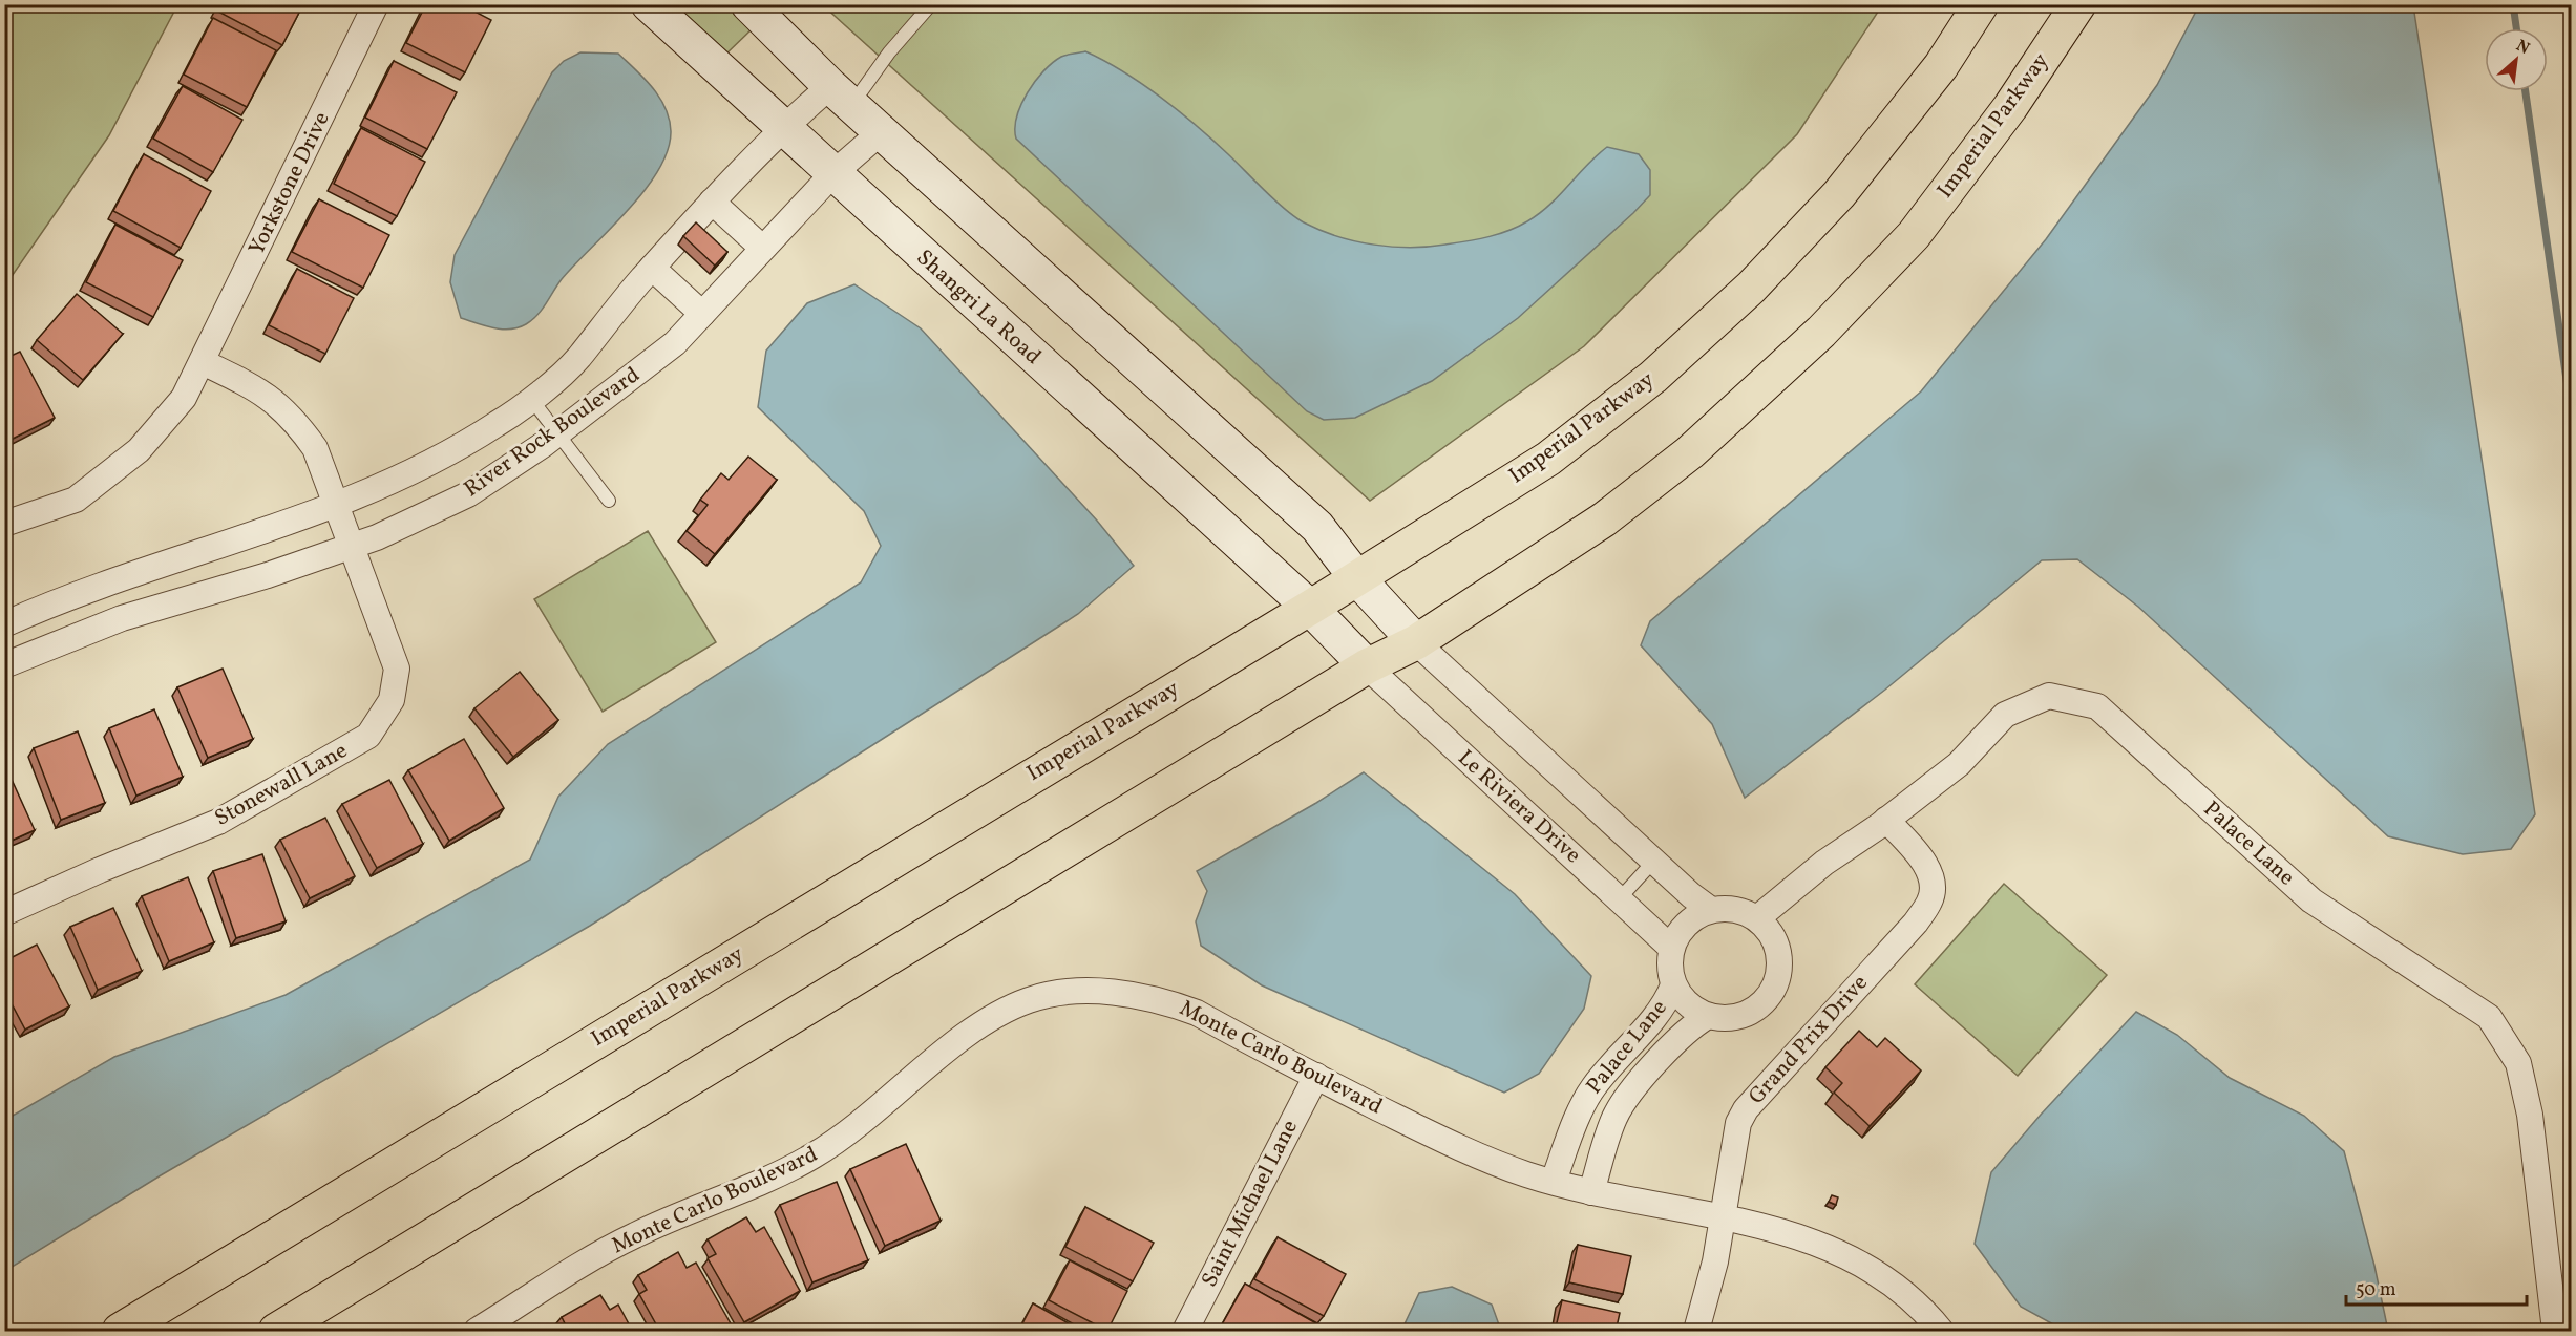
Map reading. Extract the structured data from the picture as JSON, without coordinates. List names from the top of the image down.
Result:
{
  "streets": {
    "main road": ["Imperial Parkway"],
    "street": [
      "Yorkstone Drive",
      "Shangri La Road",
      "River Rock Boulevard",
      "Stonewall Lane",
      "Le Riviera Drive",
      "Palace Lane",
      "Grand Prix Drive",
      "Monte Carlo Boulevard",
      "Saint Michael Lane"
    ]
  },
  "crossings": [
    ["Imperial Parkway", "Shangri La Road"],
    ["Imperial Parkway", "Le Riviera Drive"],
    ["Shangri La Road", "River Rock Boulevard"],
    ["Shangri La Road", "Le Riviera Drive"],
    ["River Rock Boulevard", "Stonewall Lane"],
    ["Le Riviera Drive", "Palace Lane"],
    ["Palace Lane", "Grand Prix Drive"],
    ["Palace Lane", "Monte Carlo Boulevard"],
    ["Grand Prix Drive", "Monte Carlo Boulevard"],
    ["Monte Carlo Boulevard", "Saint Michael Lane"]
  ],
  "scale_bar": "50 m",
  "north": "top right"
}
